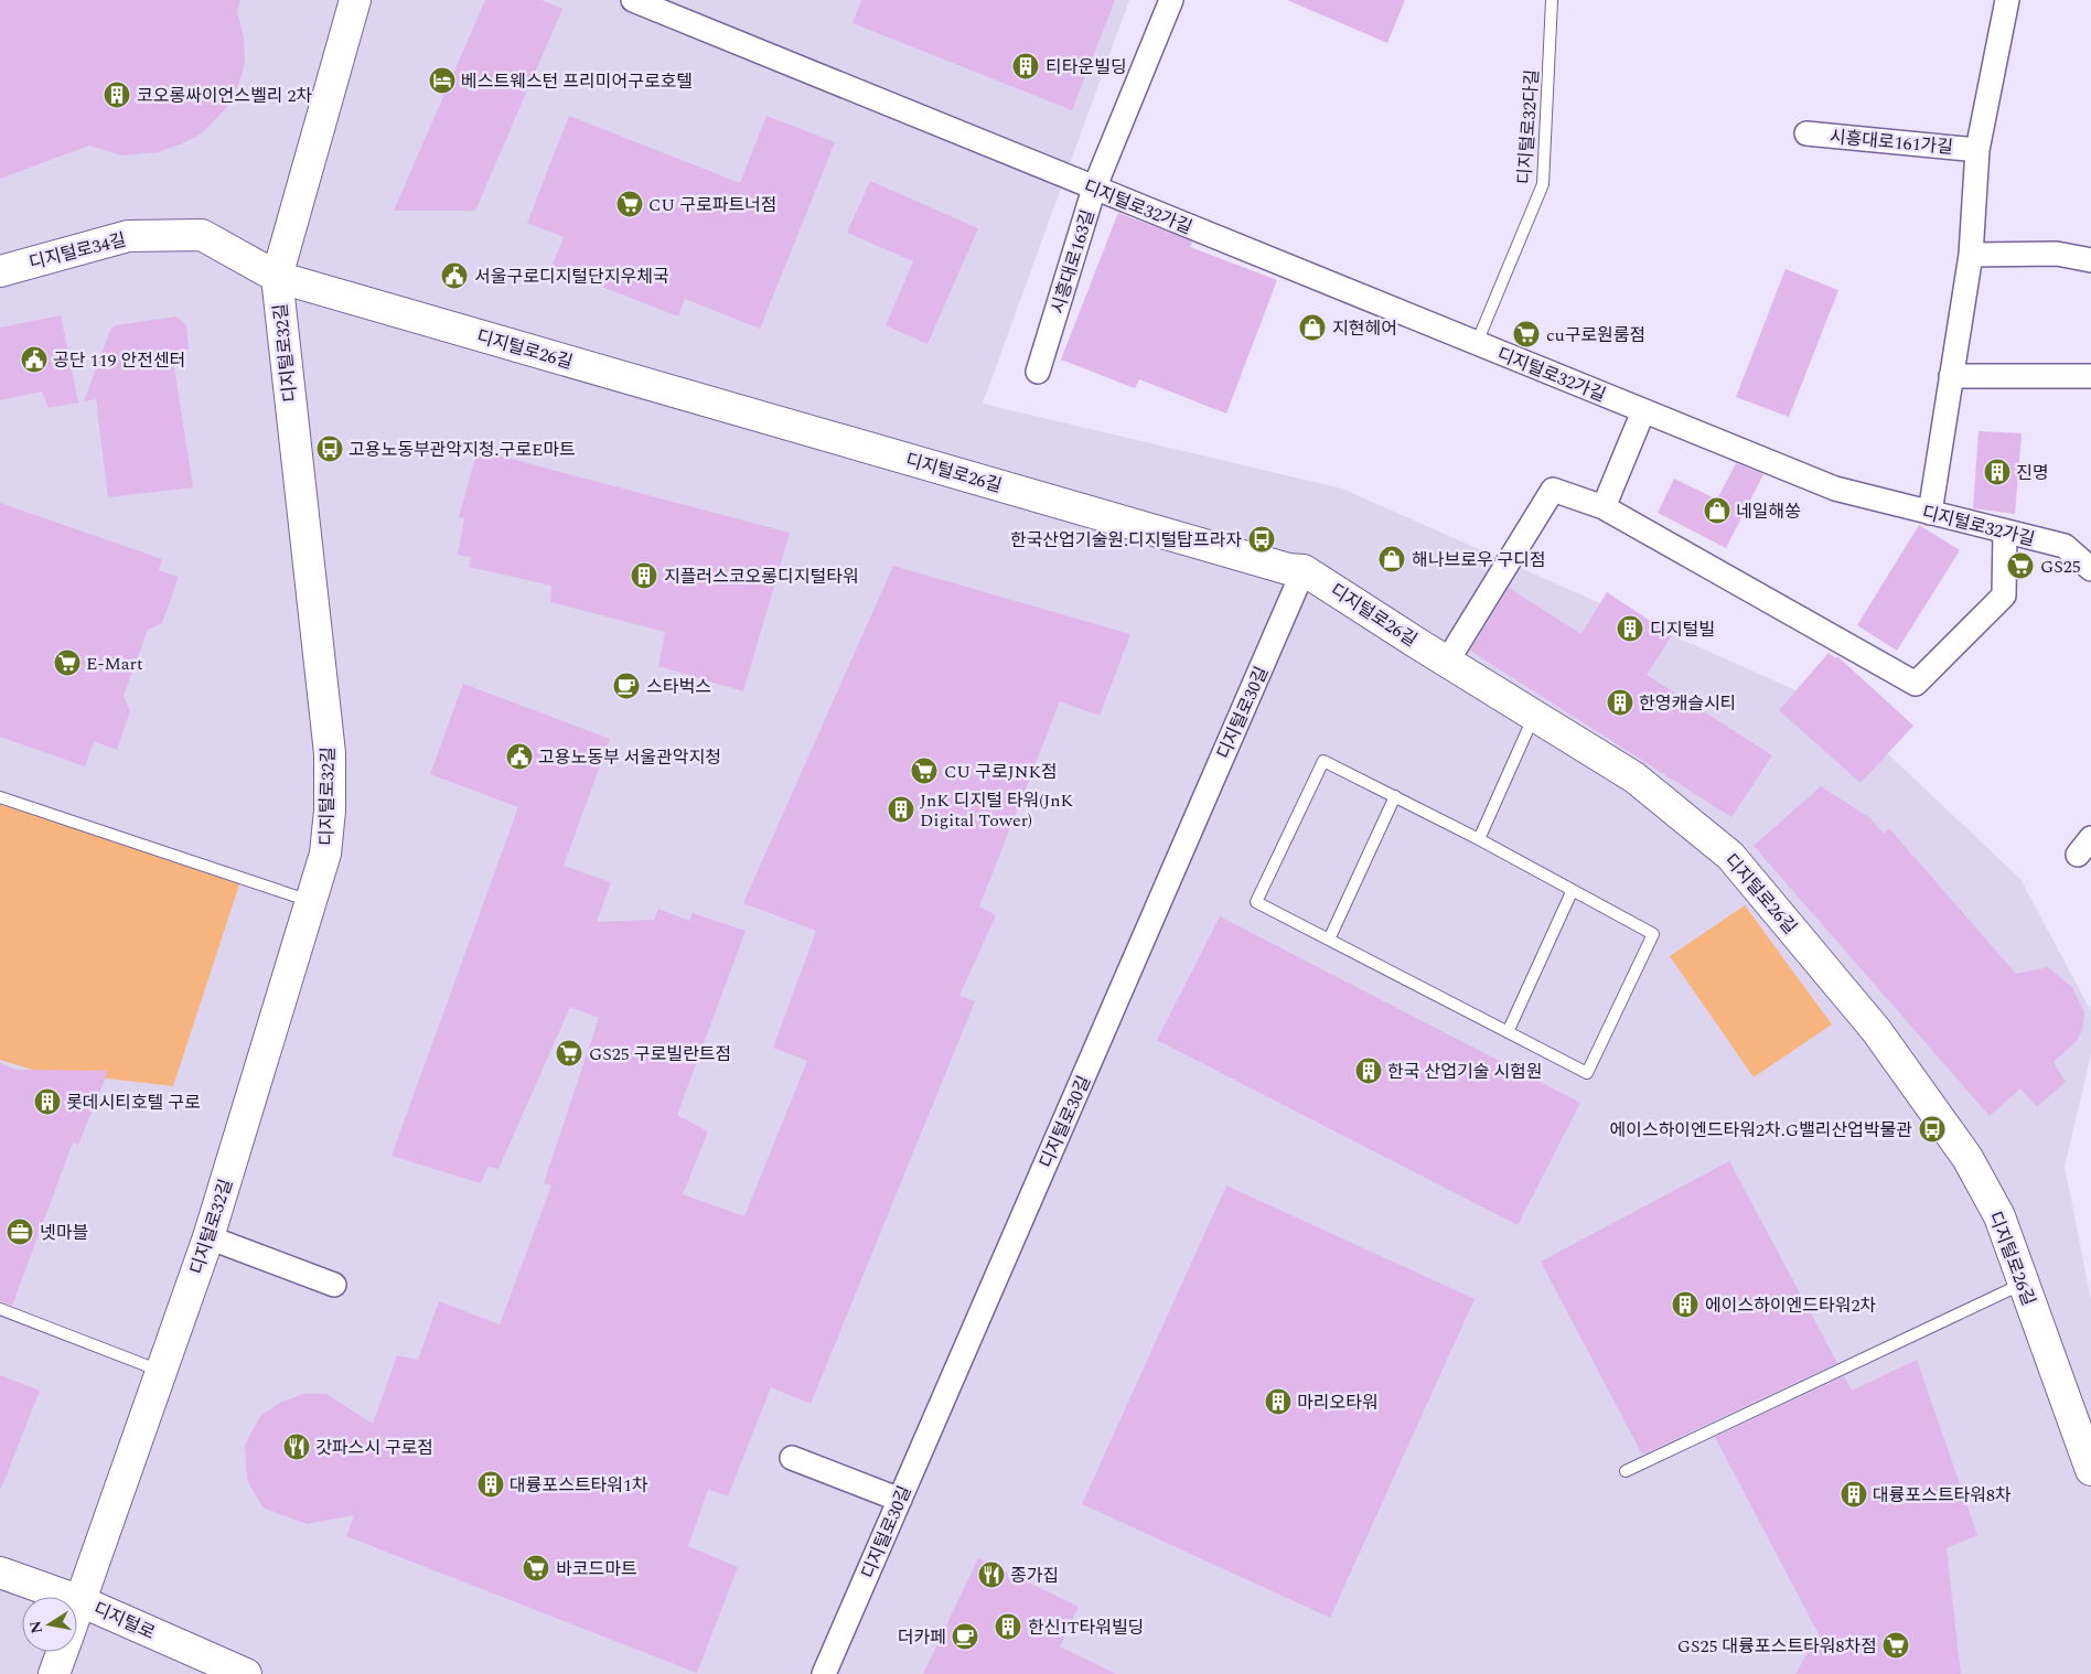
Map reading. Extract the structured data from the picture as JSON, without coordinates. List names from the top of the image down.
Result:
{
  "streets": {
    "street": [
      "시흥대로161가길",
      "디지털로32가길",
      "디지털로34길",
      "시흥대로163길",
      "디지털로26길",
      "디지털로32길",
      "디지털로30길",
      "디지털로"
    ],
    "lane": ["디지털로32다길"]
  },
  "crossings": [
    ["디지털로32다길", "디지털로32가길"],
    ["시흥대로161가길", "디지털로32가길"],
    ["디지털로32가길", "시흥대로163길"],
    ["디지털로34길", "디지털로26길"],
    ["디지털로34길", "디지털로32길"],
    ["디지털로26길", "디지털로32길"],
    ["디지털로26길", "디지털로30길"],
    ["디지털로32길", "디지털로"]
  ],
  "places": {
    "building": [
      "티타운빌딩",
      "코오롱싸이언스벨리 2차",
      "진명",
      "지플러스코오롱디지털타워",
      "디지털빌",
      "한영캐슬시티",
      "JnK 디지털 타워(JnK Digital Tower)",
      "한국 산업기술 시험원",
      "롯데시티호텔 구로",
      "에이스하이엔드타워2차",
      "마리오타워",
      "대륭포스트타워1차",
      "대륭포스트타워8차",
      "한신IT타워빌딩"
    ],
    "hotel": ["베스트웨스턴 프리미어구로호텔"],
    "supermarket": [
      "CU 구로파트너점",
      "cu구로원룸점",
      "GS25",
      "E-Mart",
      "CU 구로JNK점",
      "GS25 구로빌란트점",
      "바코드마트",
      "GS25 대륭포스트타워8차점"
    ],
    "public building": ["서울구로디지털단지우체국", "공단 119 안전센터", "고용노동부 서울관악지청"],
    "shop": ["지현헤어", "네일해쏭", "해나브로우 구디점"],
    "bus stop": ["고용노동부관악지청.구로E마트", "한국산업기술원.디지털탑프라자", "에이스하이엔드타워2차.G밸리산업박물관"],
    "cafe": ["스타벅스", "더카페"],
    "office": ["넷마블"],
    "restaurant": ["갓파스시 구로점", "종가집"]
  },
  "north": "left"
}
